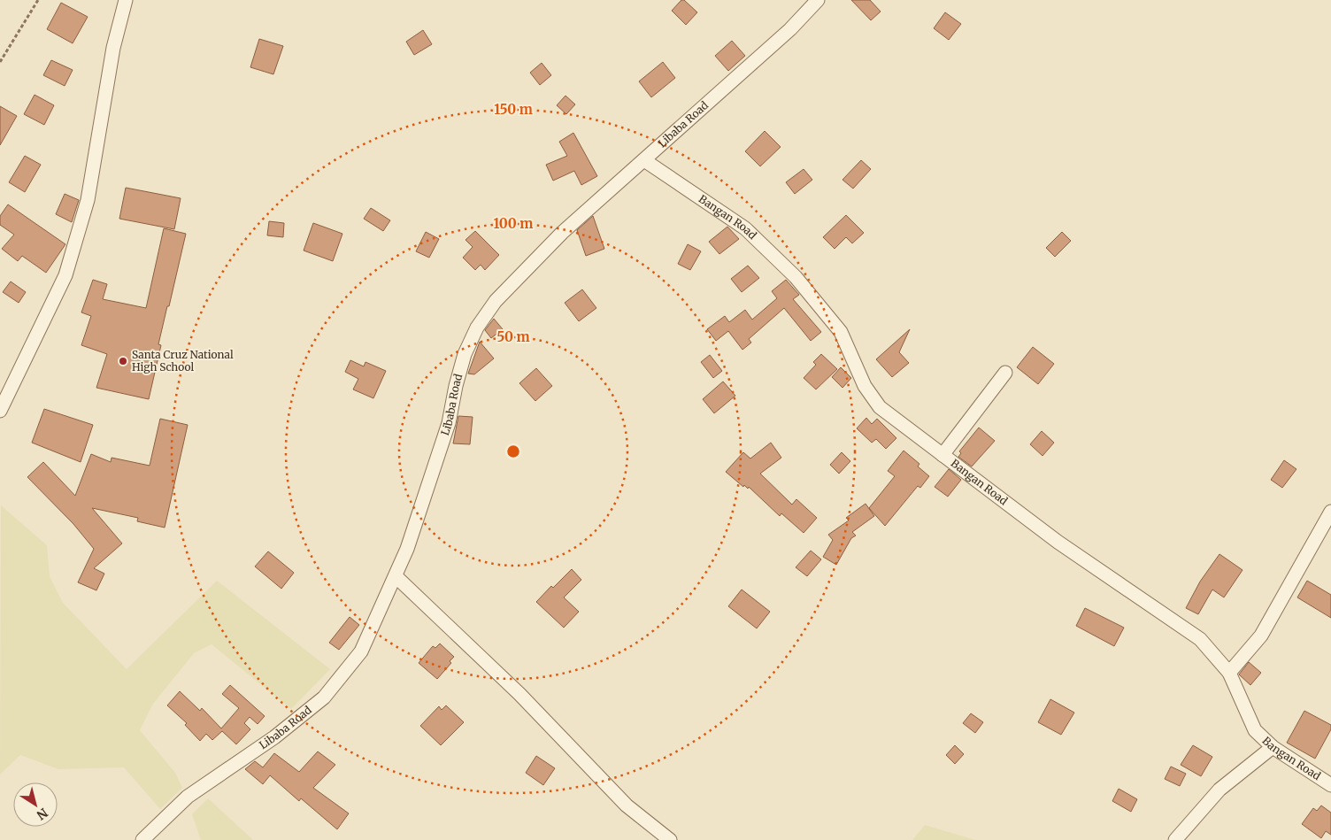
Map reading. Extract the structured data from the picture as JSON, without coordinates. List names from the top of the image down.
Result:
{
  "streets": {
    "street": ["Libaba Road", "Bangan Road"]
  },
  "crossings": [
    ["Libaba Road", "Bangan Road"]
  ],
  "places": ["Santa Cruz National High School"],
  "north": "bottom right",
  "rings": ["150 m", "100 m", "50 m"]
}
